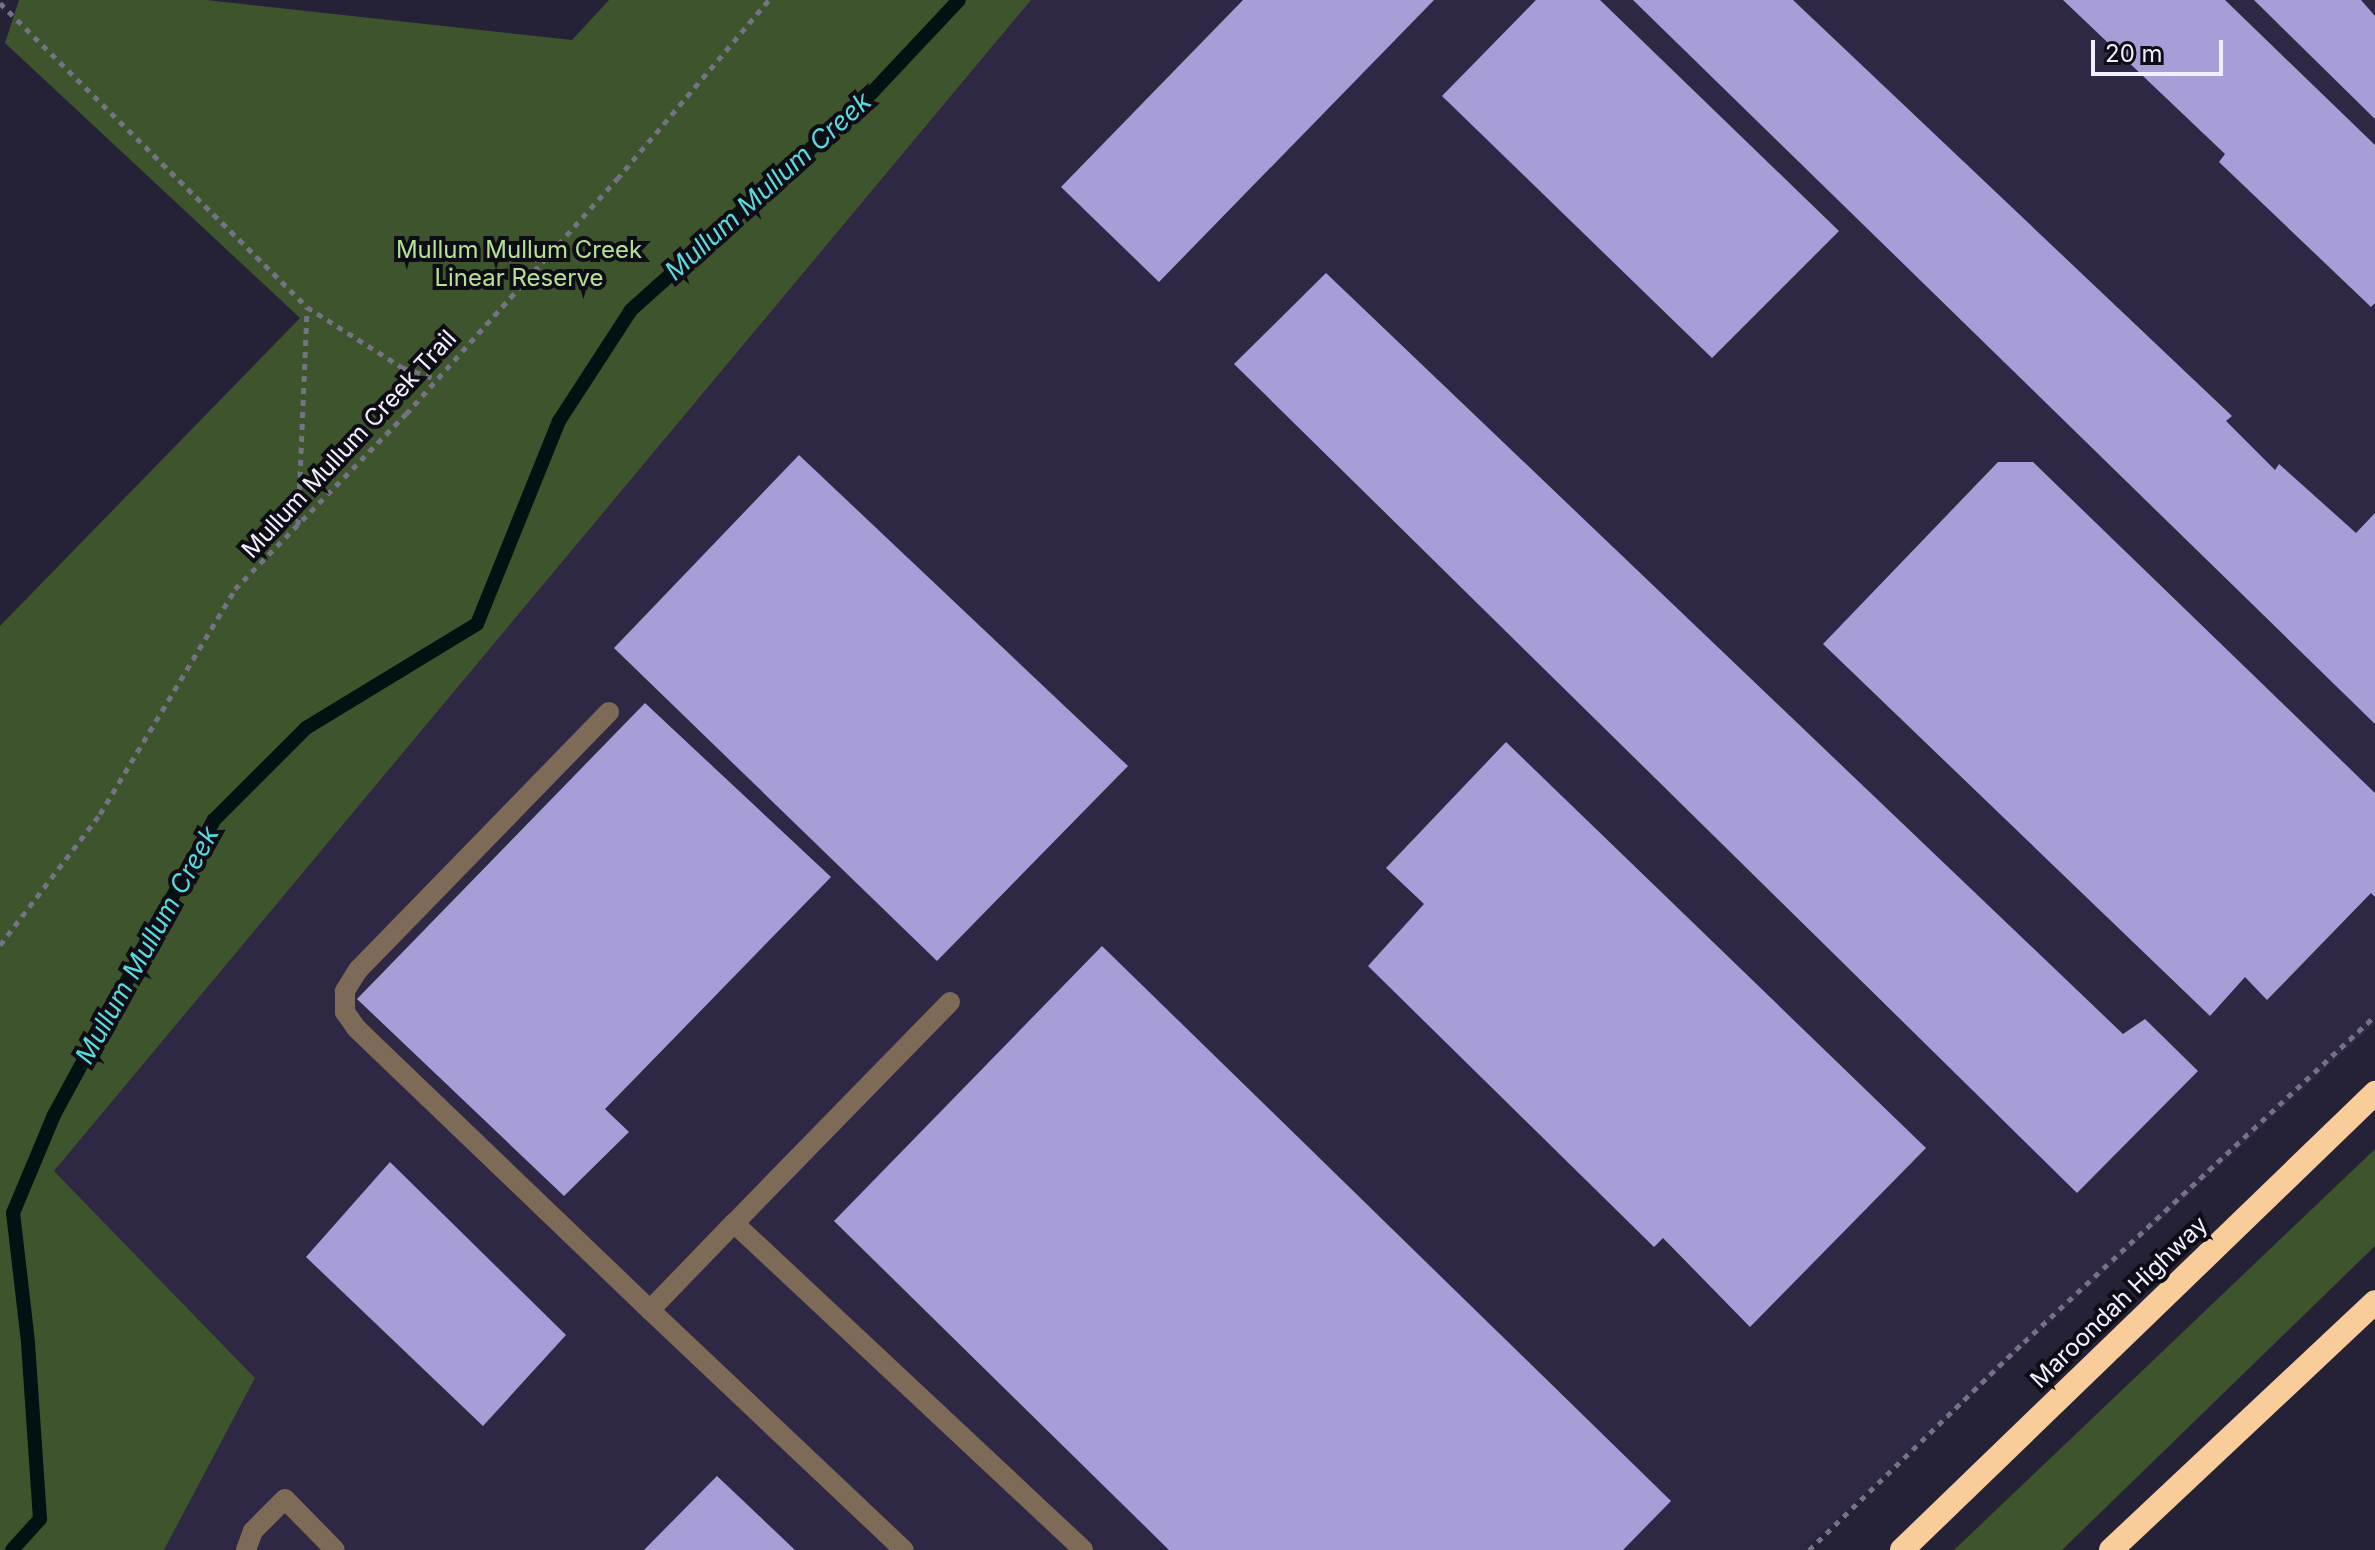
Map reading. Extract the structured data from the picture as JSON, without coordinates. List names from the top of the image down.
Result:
{
  "streets": {
    "highway": ["Maroondah Highway"],
    "path": ["Mullum Mullum Creek Trail"]
  },
  "water": ["Mullum Mullum Creek"],
  "parks": ["Mullum Mullum Creek Linear Reserve"],
  "scale_bar": "20 m"
}
